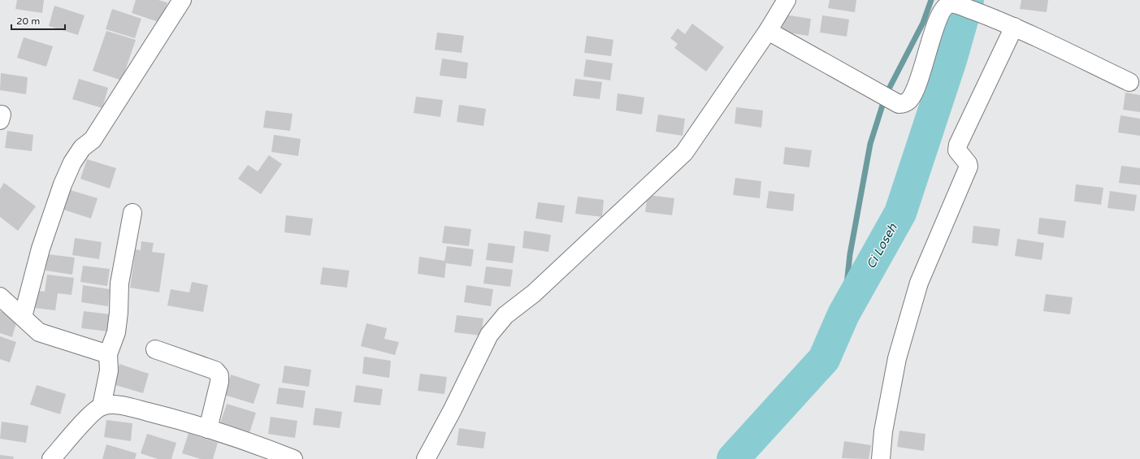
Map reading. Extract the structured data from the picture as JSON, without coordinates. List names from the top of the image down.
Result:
{
  "water": ["Ci Loseh"],
  "scale_bar": "20 m"
}
